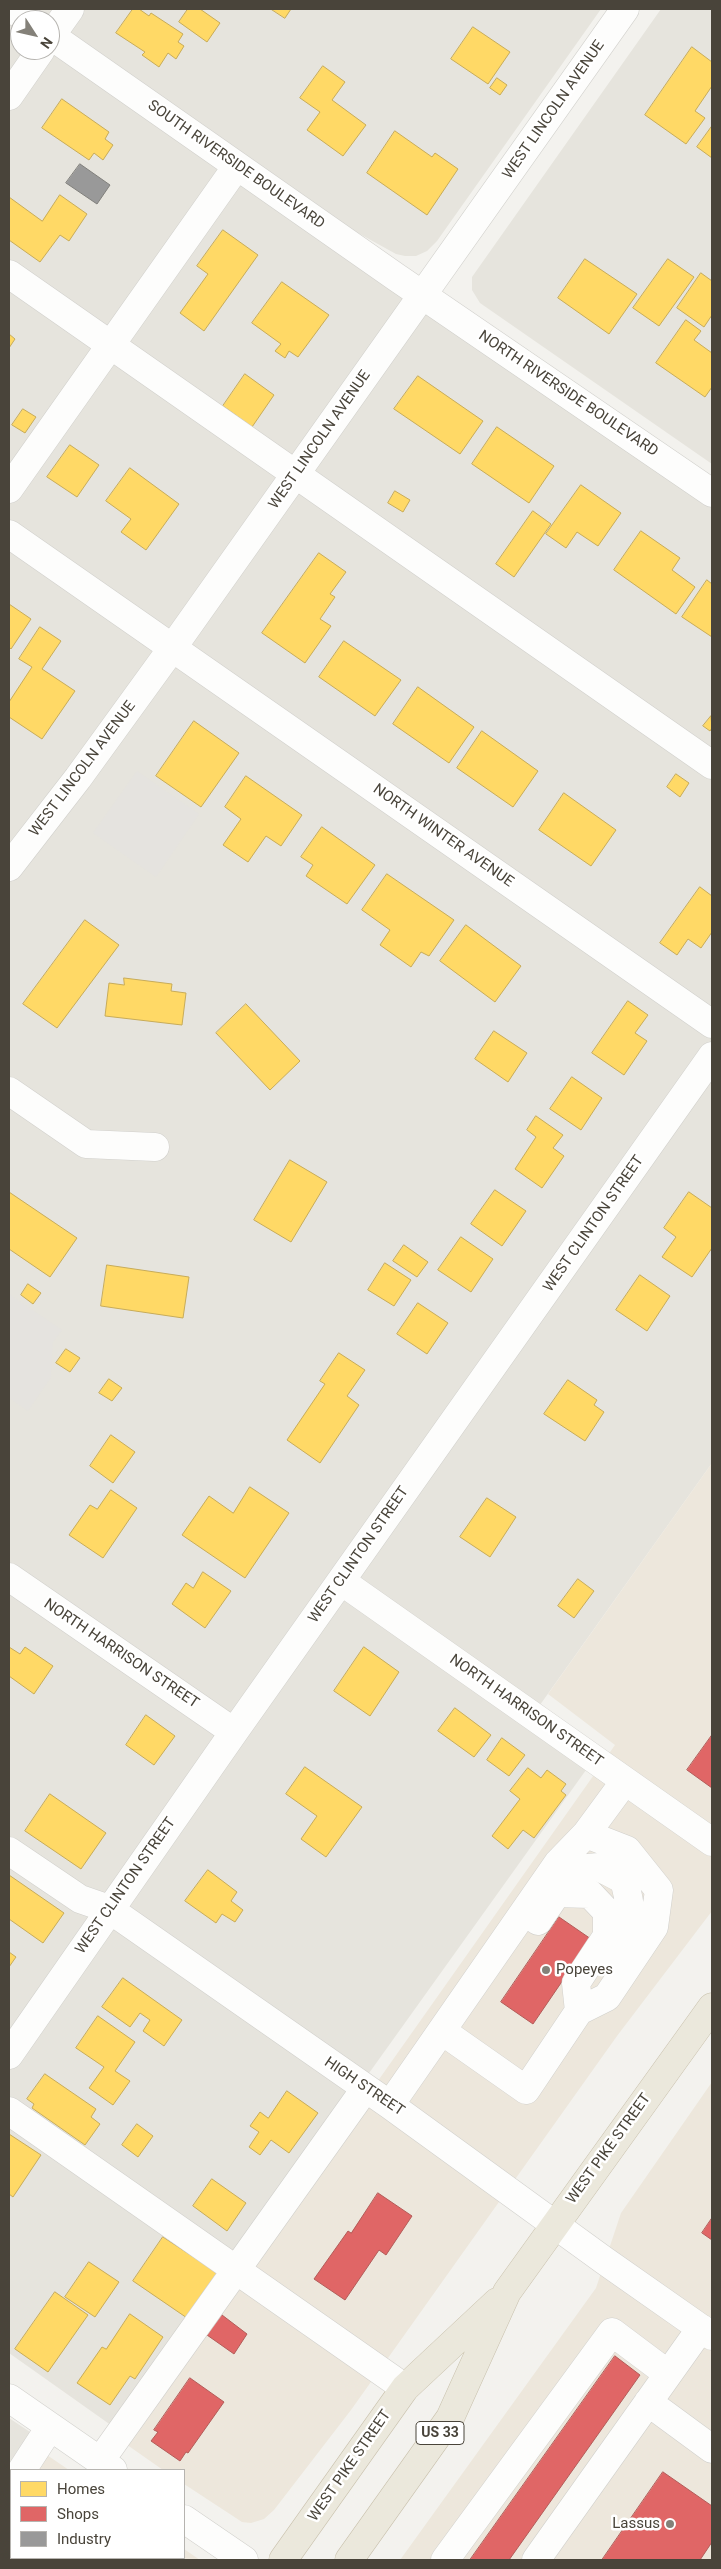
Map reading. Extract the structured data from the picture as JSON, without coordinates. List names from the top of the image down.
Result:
{
  "streets": {
    "highway": ["WEST PIKE STREET", "US 33"],
    "street": [
      "WEST LINCOLN AVENUE",
      "SOUTH RIVERSIDE BOULEVARD",
      "NORTH RIVERSIDE BOULEVARD",
      "NORTH WINTER AVENUE",
      "WEST CLINTON STREET",
      "NORTH HARRISON STREET",
      "HIGH STREET"
    ]
  },
  "crossings": [
    ["WEST LINCOLN AVENUE", "SOUTH RIVERSIDE BOULEVARD"],
    ["WEST LINCOLN AVENUE", "NORTH RIVERSIDE BOULEVARD"],
    ["WEST LINCOLN AVENUE", "NORTH WINTER AVENUE"],
    ["SOUTH RIVERSIDE BOULEVARD", "NORTH RIVERSIDE BOULEVARD"],
    ["WEST CLINTON STREET", "NORTH HARRISON STREET"],
    ["WEST CLINTON STREET", "HIGH STREET"],
    ["HIGH STREET", "WEST PIKE STREET"]
  ],
  "places": ["Popeyes", "Lassus"],
  "legend": ["Homes", "Shops", "Industry"],
  "north": "bottom right"
}
